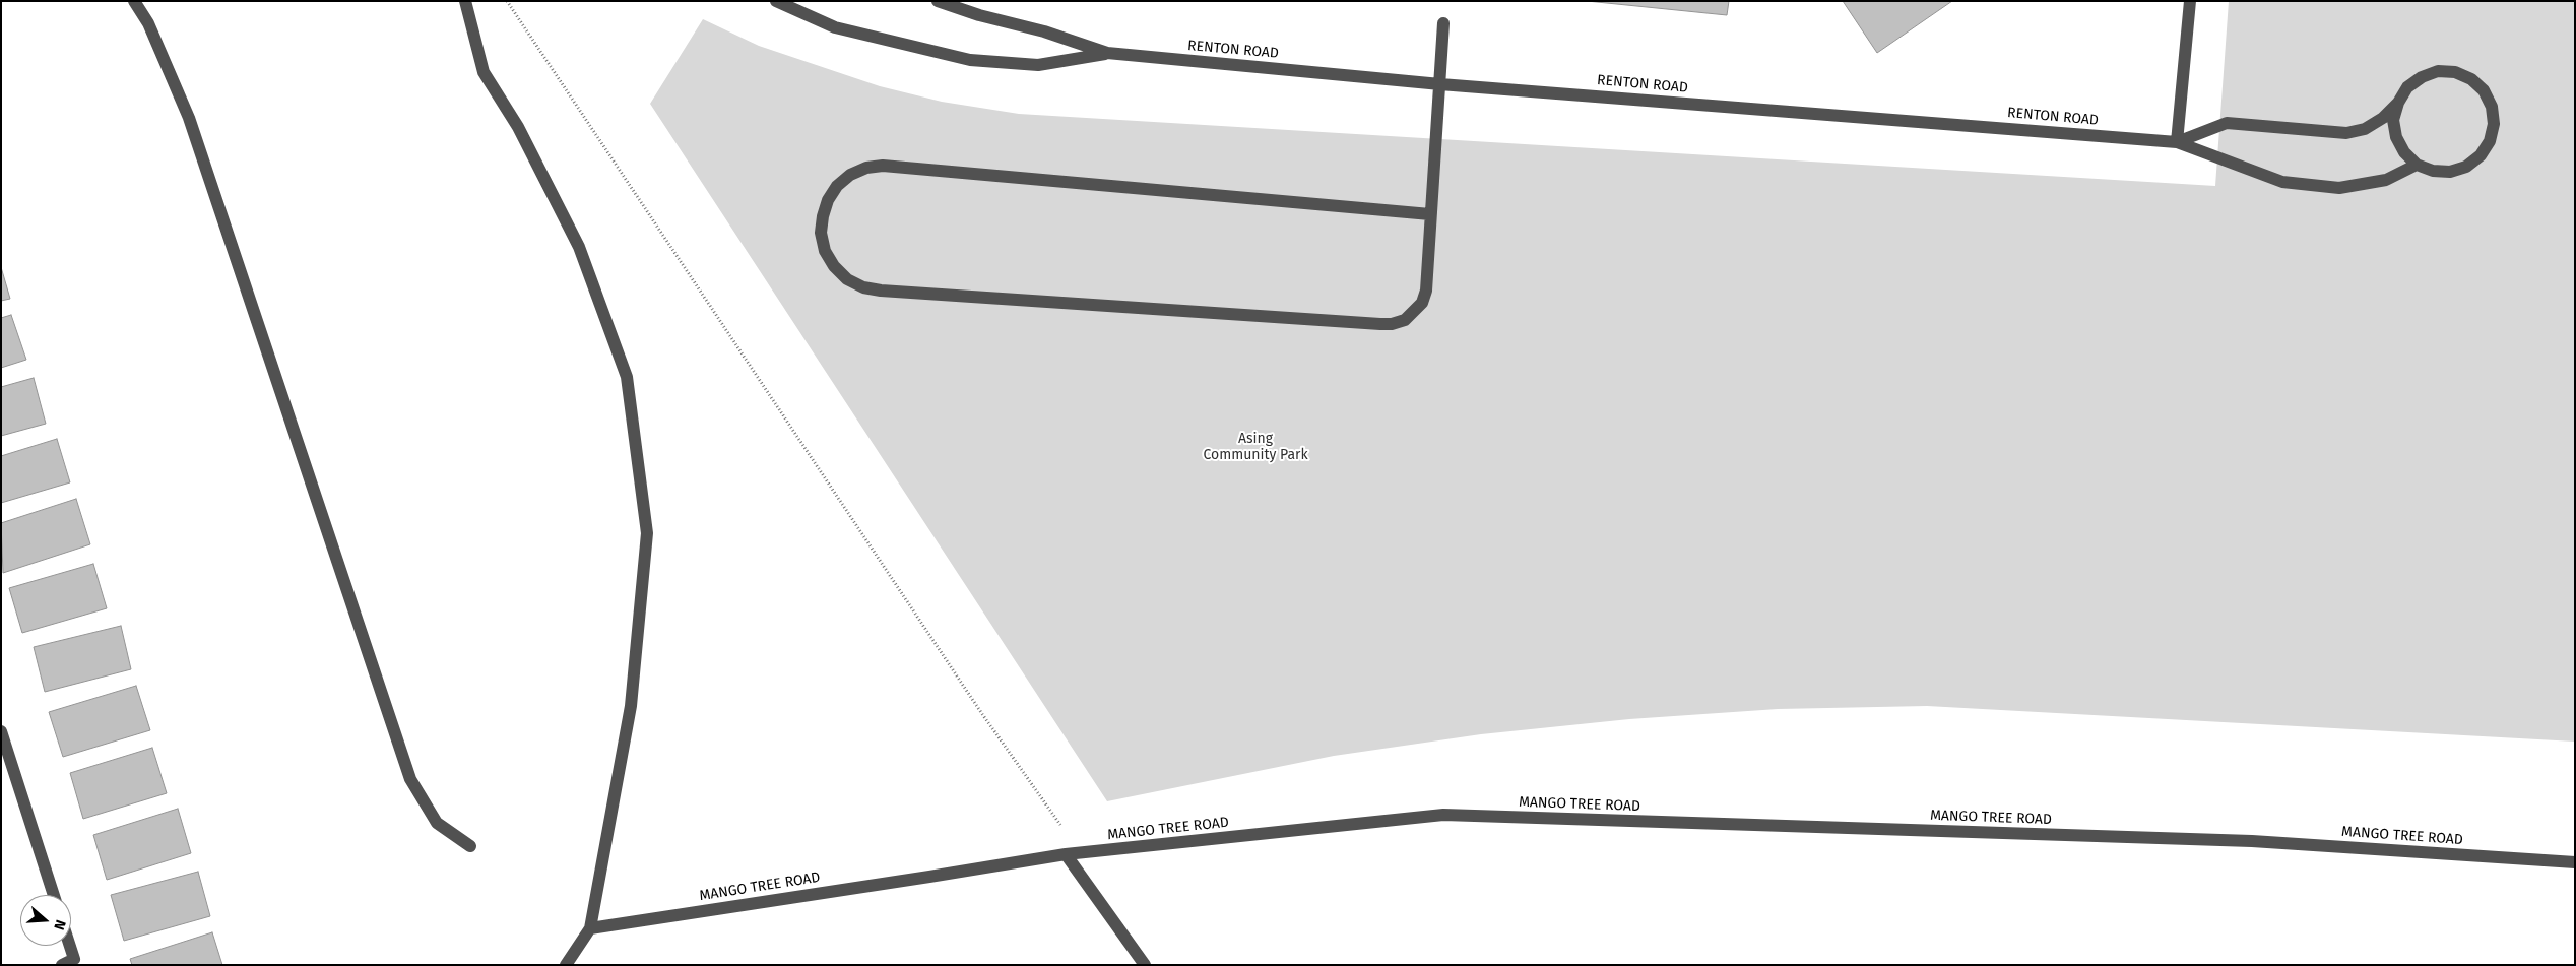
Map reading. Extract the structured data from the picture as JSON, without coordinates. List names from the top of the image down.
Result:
{
  "streets": {
    "street": ["RENTON ROAD", "MANGO TREE ROAD"]
  },
  "parks": ["Asing Community Park"],
  "north": "right"
}
